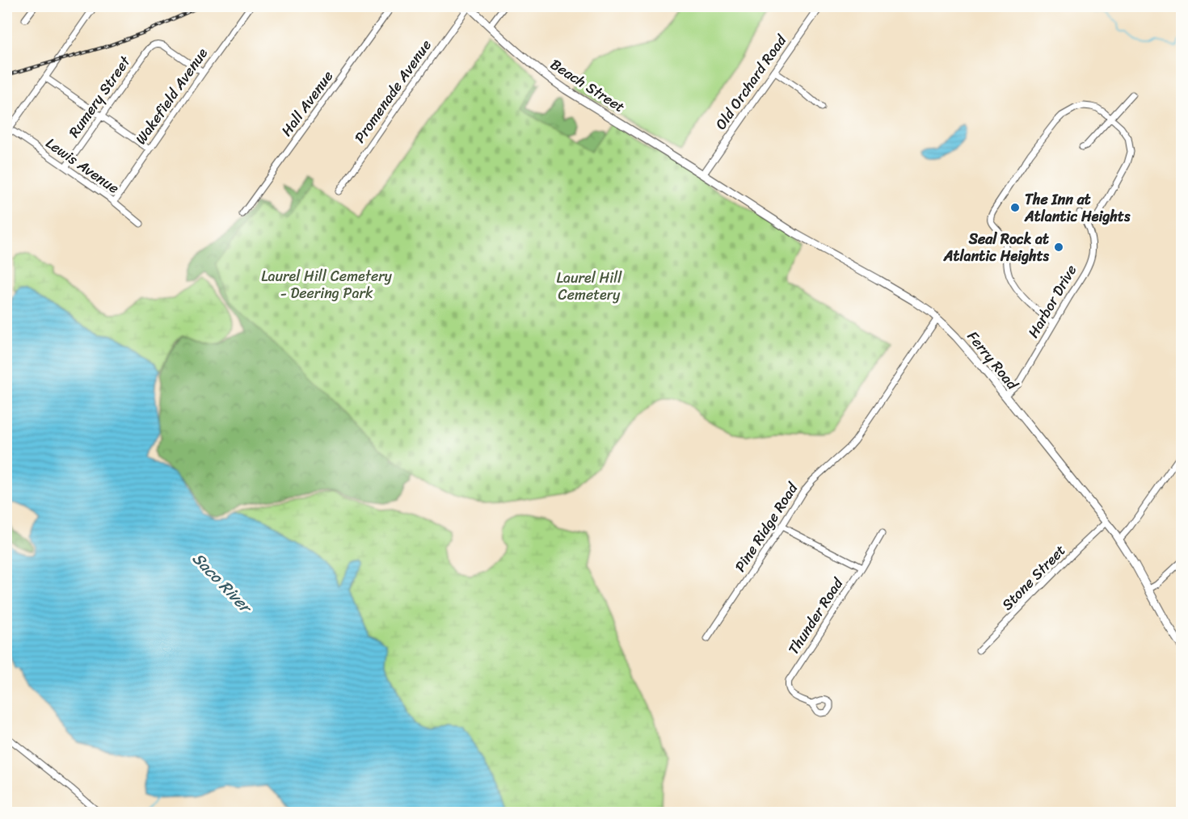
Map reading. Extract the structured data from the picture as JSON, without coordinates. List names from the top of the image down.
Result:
{
  "streets": {
    "main road": ["Beach Street", "Ferry Road"],
    "street": [
      "Old Orchard Road",
      "Promenade Avenue",
      "Wakefield Avenue",
      "Rumery Street",
      "Hall Avenue",
      "Lewis Avenue",
      "Harbor Drive",
      "Pine Ridge Road",
      "Stone Street",
      "Thunder Road"
    ]
  },
  "crossings": [
    ["Old Orchard Road", "Beach Street"],
    ["Old Orchard Road", "Ferry Road"],
    ["Beach Street", "Promenade Avenue"],
    ["Beach Street", "Ferry Road"],
    ["Wakefield Avenue", "Rumery Street"],
    ["Wakefield Avenue", "Lewis Avenue"],
    ["Rumery Street", "Lewis Avenue"],
    ["Harbor Drive", "Ferry Road"],
    ["Ferry Road", "Pine Ridge Road"],
    ["Ferry Road", "Stone Street"]
  ],
  "water": ["Saco River"],
  "parks": ["Laurel Hill Cemetery - Deering Park", "Laurel Hill Cemetery"],
  "places": ["The Inn at Atlantic Heights", "Seal Rock at Atlantic Heights"]
}
